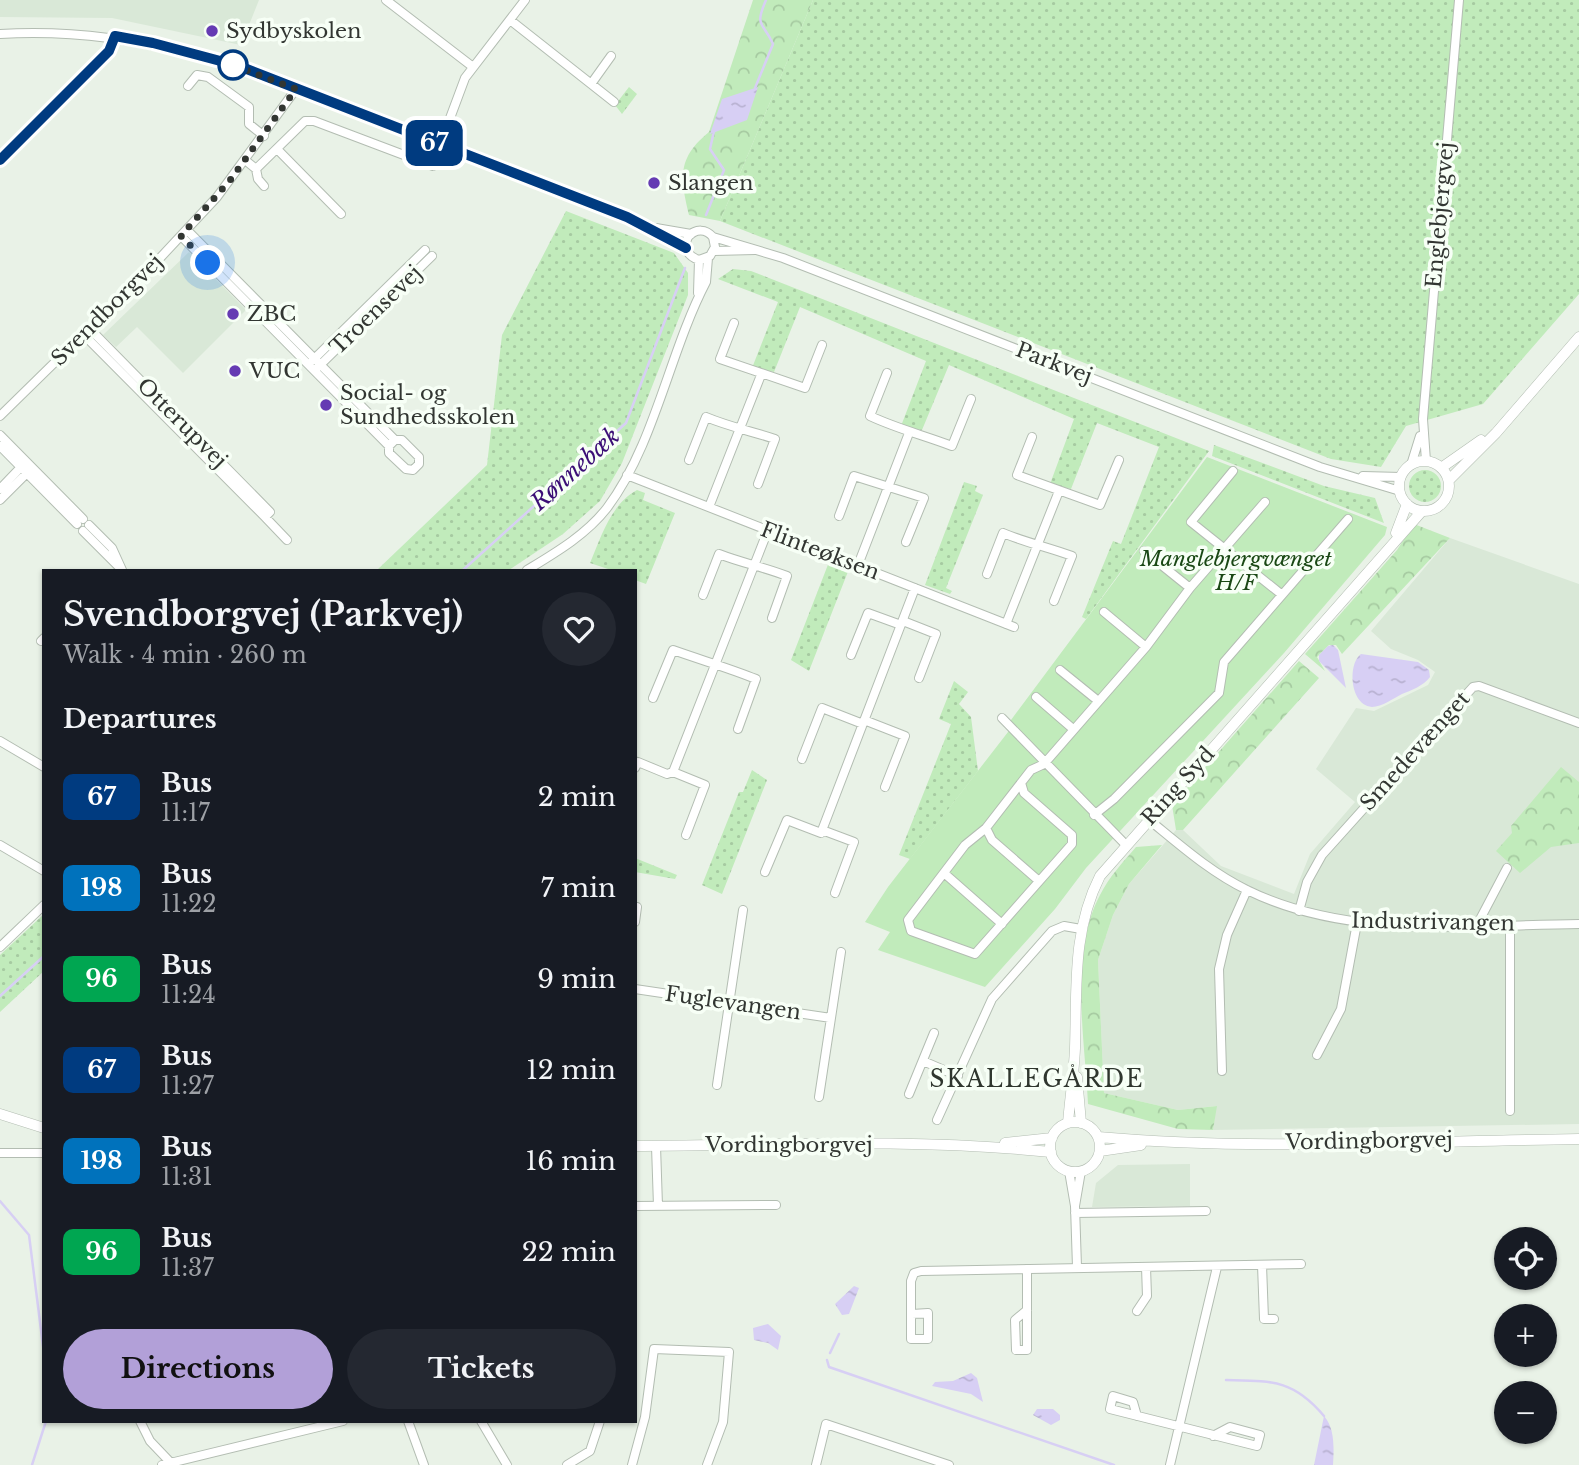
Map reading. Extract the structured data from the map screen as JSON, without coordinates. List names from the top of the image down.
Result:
{
  "streets": {
    "main road": ["Ring Syd", "Vordingborgvej"],
    "street": [
      "Englebjergvej",
      "Svendborgvej",
      "Troensevej",
      "Parkvej",
      "Otterupvej",
      "Flinteøksen",
      "Smedevænget",
      "Industrivangen",
      "Fuglevangen"
    ]
  },
  "crossings": [
    ["Englebjergvej", "Parkvej"],
    ["Englebjergvej", "Ring Syd"],
    ["Svendborgvej", "Troensevej"],
    ["Svendborgvej", "Otterupvej"],
    ["Parkvej", "Ring Syd"],
    ["Smedevænget", "Industrivangen"],
    ["Ring Syd", "Industrivangen"],
    ["Ring Syd", "Vordingborgvej"]
  ],
  "districts": ["SKALLEGÅRDE"],
  "water": ["Rønnebæk"],
  "parks": ["Manglebjergvænget H/F"],
  "places": [
    "Sydbyskolen",
    "Slangen",
    "ZBC",
    "VUC",
    "Social- og Sundhedsskolen"
  ],
  "lines": ["bus line 67"],
  "page": {
    "on_map": "67",
    "heading": [
      ["Svendborgvej (Parkvej)", "Walk · 4 min · 260 m"],
      "Departures"
    ],
    "list": [
      {
        "mark": "67",
        "name": "Bus",
        "note": "11:17",
        "value": "2 min"
      },
      {
        "mark": "198",
        "name": "Bus",
        "note": "11:22",
        "value": "7 min"
      },
      {
        "mark": "96",
        "name": "Bus",
        "note": "11:24",
        "value": "9 min"
      },
      {
        "mark": "67",
        "name": "Bus",
        "note": "11:27",
        "value": "12 min"
      },
      {
        "mark": "198",
        "name": "Bus",
        "note": "11:31",
        "value": "16 min"
      },
      {
        "mark": "96",
        "name": "Bus",
        "note": "11:37",
        "value": "22 min"
      }
    ],
    "map_buttons": ["+", "−"],
    "buttons": ["Directions", "Tickets"]
  }
}
